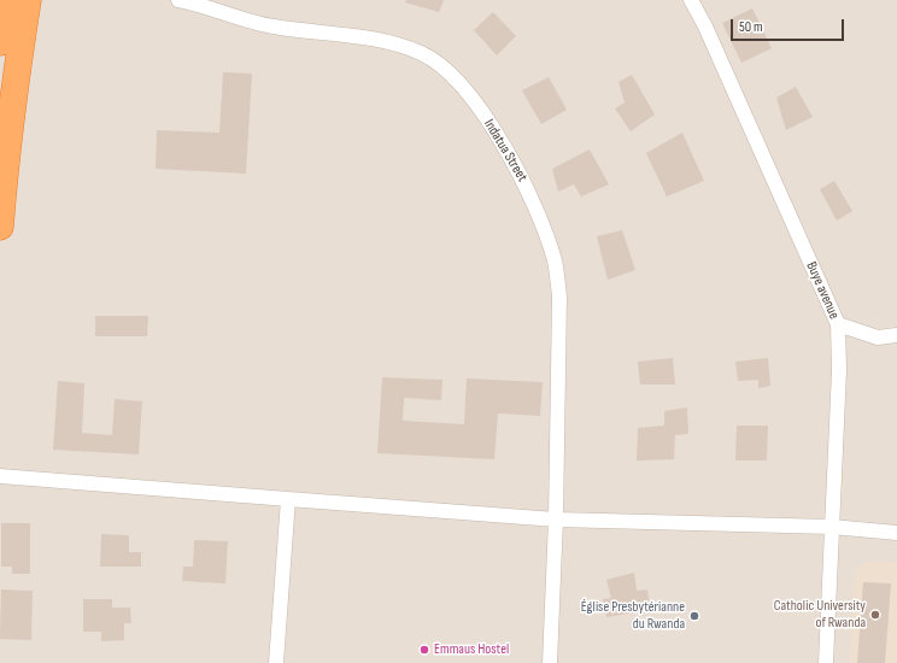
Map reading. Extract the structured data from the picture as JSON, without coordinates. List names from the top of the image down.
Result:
{
  "streets": {
    "street": ["Indatua Street", "Buye avenue"]
  },
  "places": ["Catholic University of Rwanda", "Église Presbytérianne du Rwanda", "Emmaus Hostel"],
  "scale_bar": "50 m"
}
